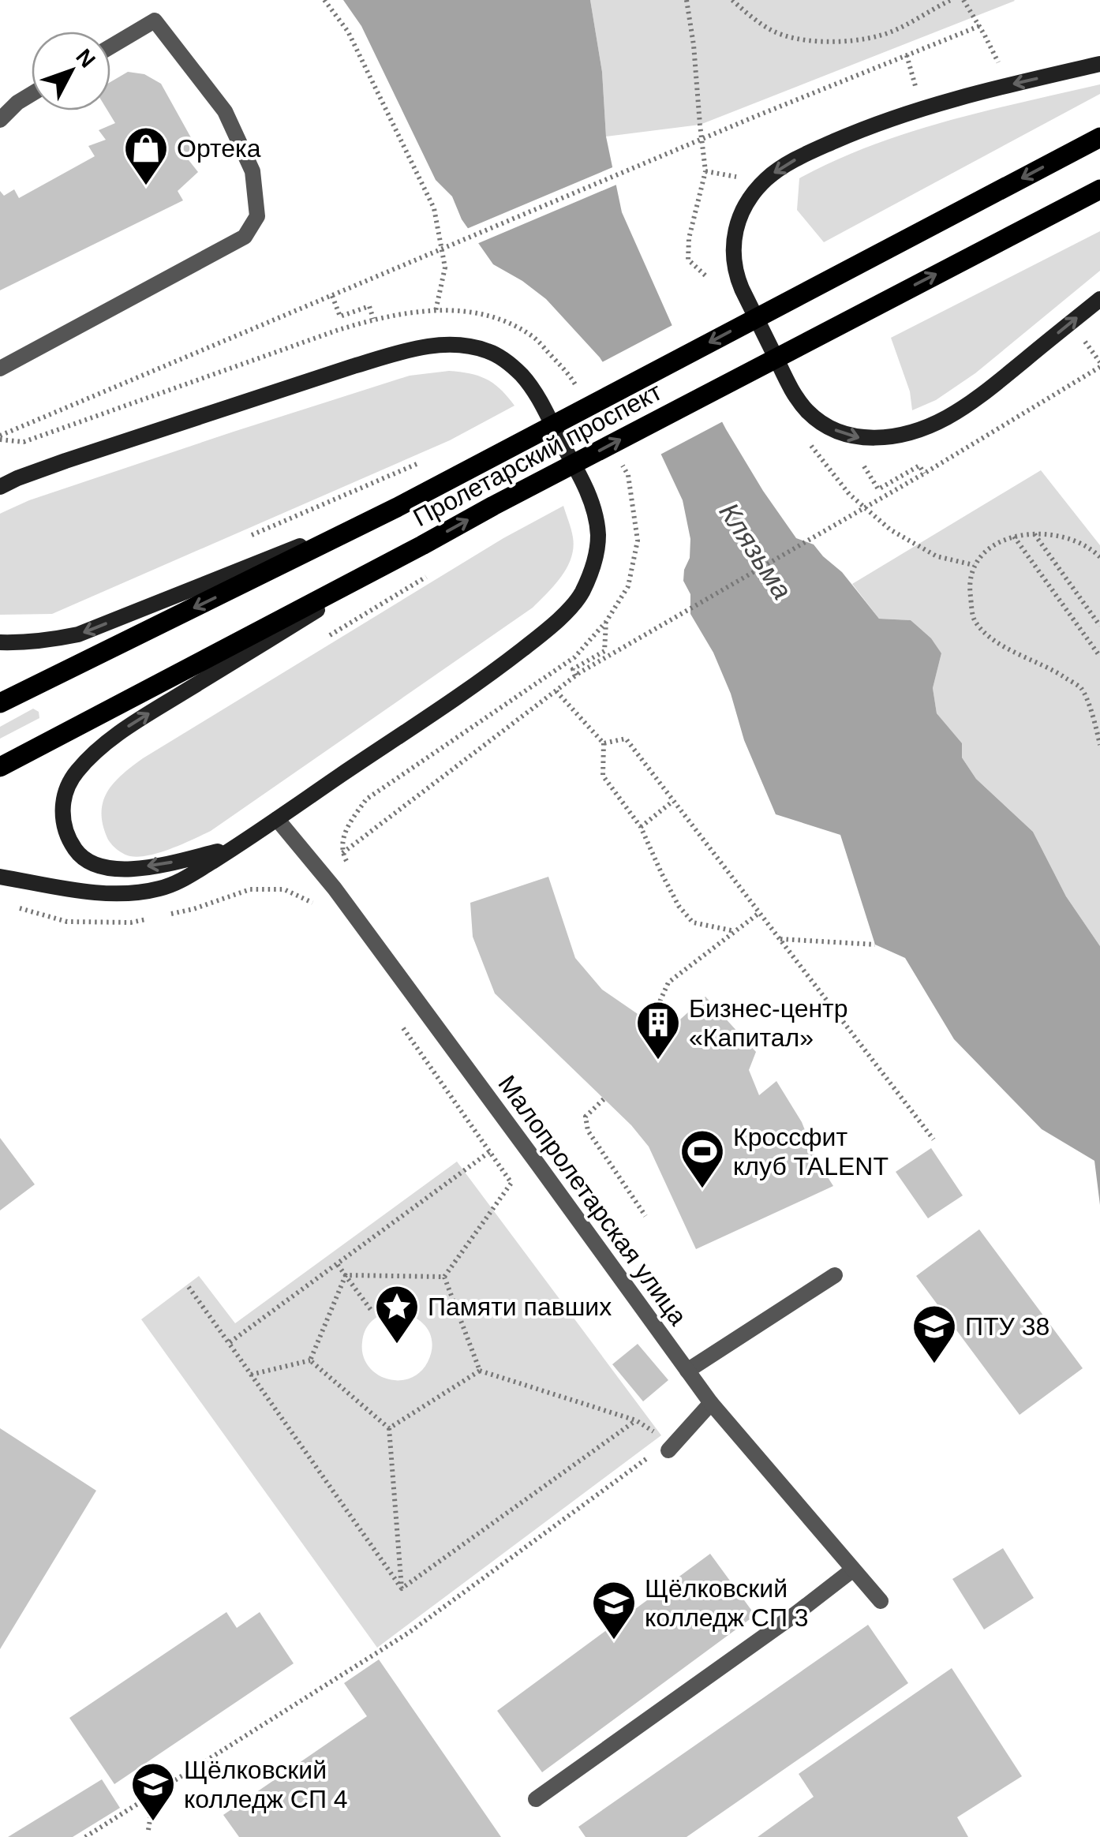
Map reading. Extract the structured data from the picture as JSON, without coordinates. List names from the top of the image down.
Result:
{
  "streets": {
    "main road": ["Пролетарский проспект"],
    "street": ["Малопролетарская улица"]
  },
  "water": ["Клязьма"],
  "places": {
    "shop": ["Ортека"],
    "building": ["Бизнес-центр «Капитал»"],
    "sports": ["Кроссфит клуб TALENT"],
    "place": ["Памяти павших"],
    "school or university": ["ПТУ 38", "Щёлковский колледж СП 3", "Щёлковский колледж СП 4"]
  },
  "north": "top right"
}
